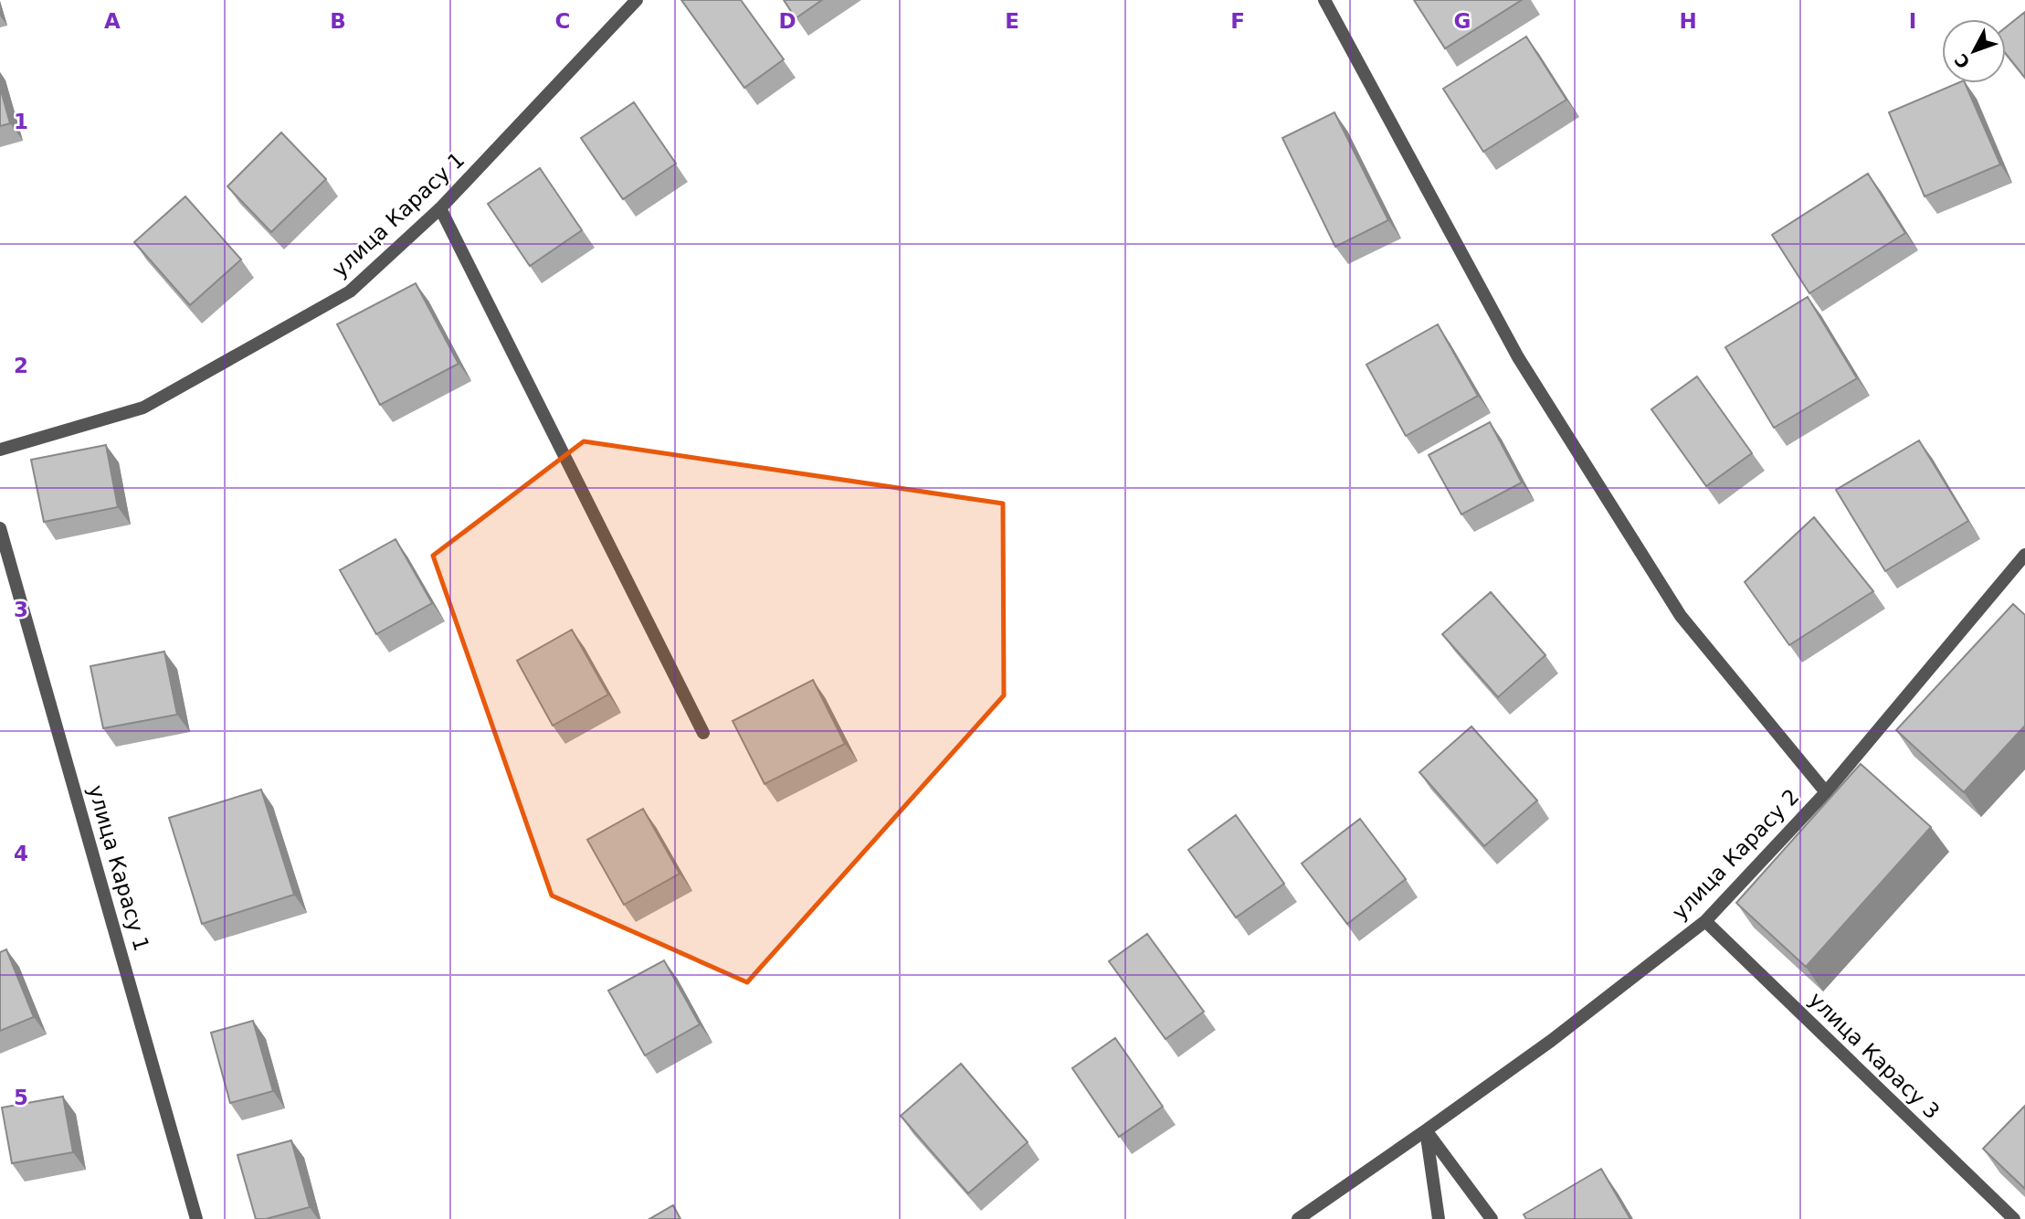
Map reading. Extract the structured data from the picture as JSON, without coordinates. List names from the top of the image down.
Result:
{
  "streets": {
    "street": ["улица Карасу 1", "улица Карасу 2", "улица Карасу 3"]
  },
  "crossings": [
    ["улица Карасу 2", "улица Карасу 3"]
  ],
  "north": "bottom left",
  "grid": {
    "columns": [
      "A",
      "B",
      "C",
      "D",
      "E",
      "F",
      "G",
      "H",
      "I"
    ],
    "rows": [
      "1",
      "2",
      "3",
      "4",
      "5"
    ]
  }
}
